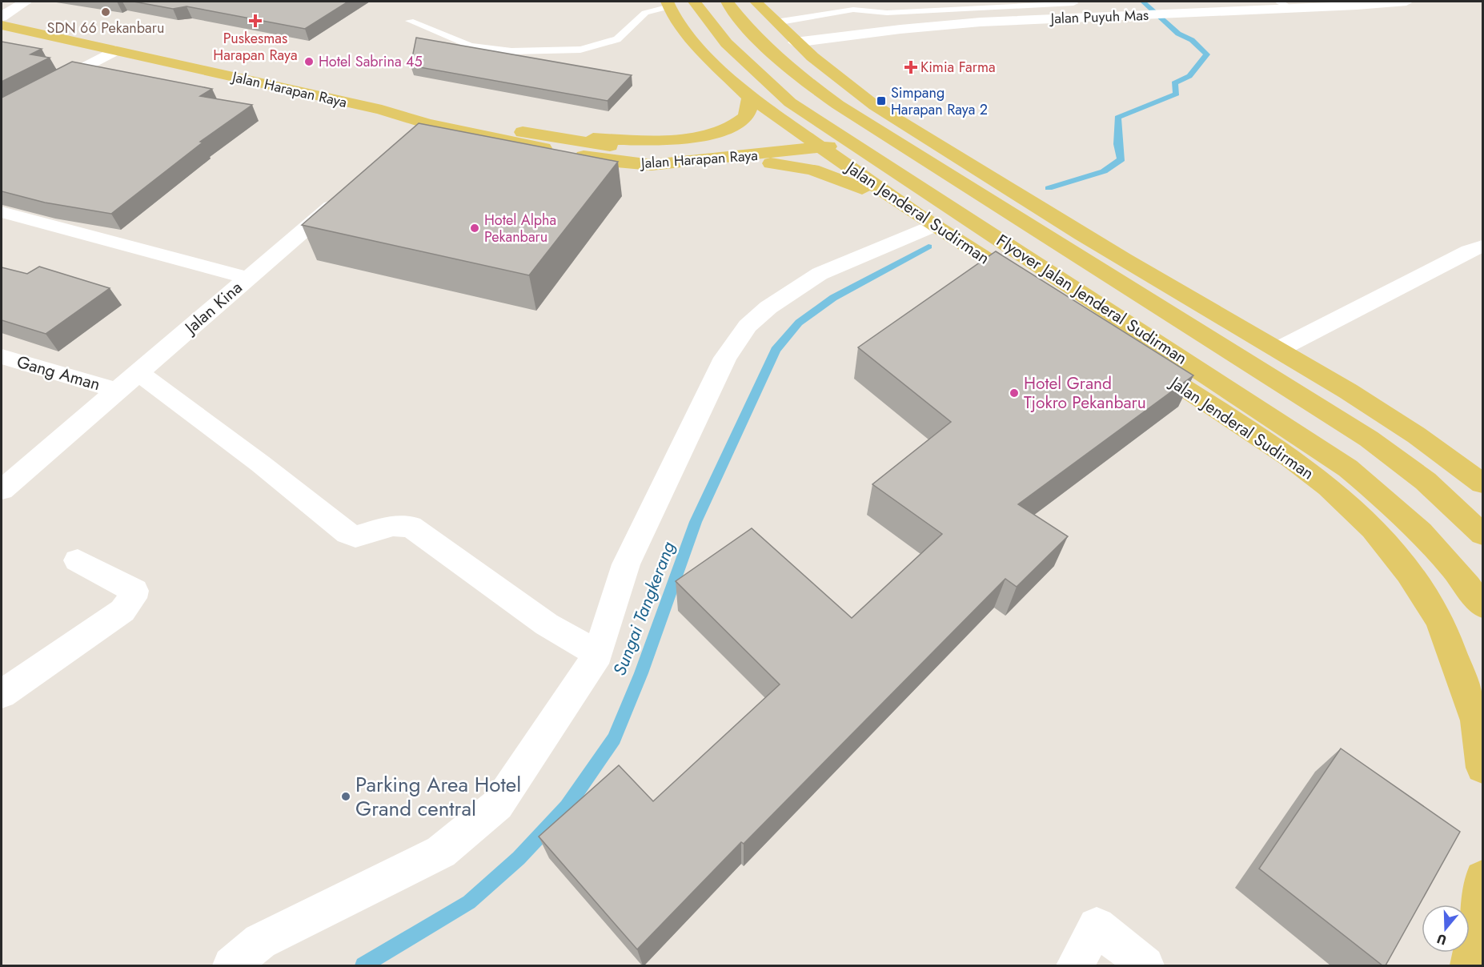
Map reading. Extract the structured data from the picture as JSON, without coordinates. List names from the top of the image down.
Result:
{
  "streets": {
    "main road": ["Jalan Harapan Raya", "Jalan Jenderal Sudirman", "Flyover Jalan Jenderal Sudirman"],
    "street": ["Jalan Puyuh Mas", "Jalan Kina", "Gang Aman"]
  },
  "crossings": [
    ["Jalan Harapan Raya", "Jalan Jenderal Sudirman"],
    ["Jalan Jenderal Sudirman", "Flyover Jalan Jenderal Sudirman"],
    ["Jalan Kina", "Gang Aman"]
  ],
  "water": ["Sungai Tangkerang"],
  "places": {
    "other": [
      "SDN 66 Pekanbaru",
      "Hotel Sabrina 45",
      "Hotel Alpha Pekanbaru",
      "Hotel Grand Tjokro Pekanbaru",
      "Parking Area Hotel Grand central"
    ],
    "health": ["Puskesmas Harapan Raya", "Kimia Farma"],
    "transit": ["Simpang Harapan Raya 2"]
  },
  "north": "bottom"
}
